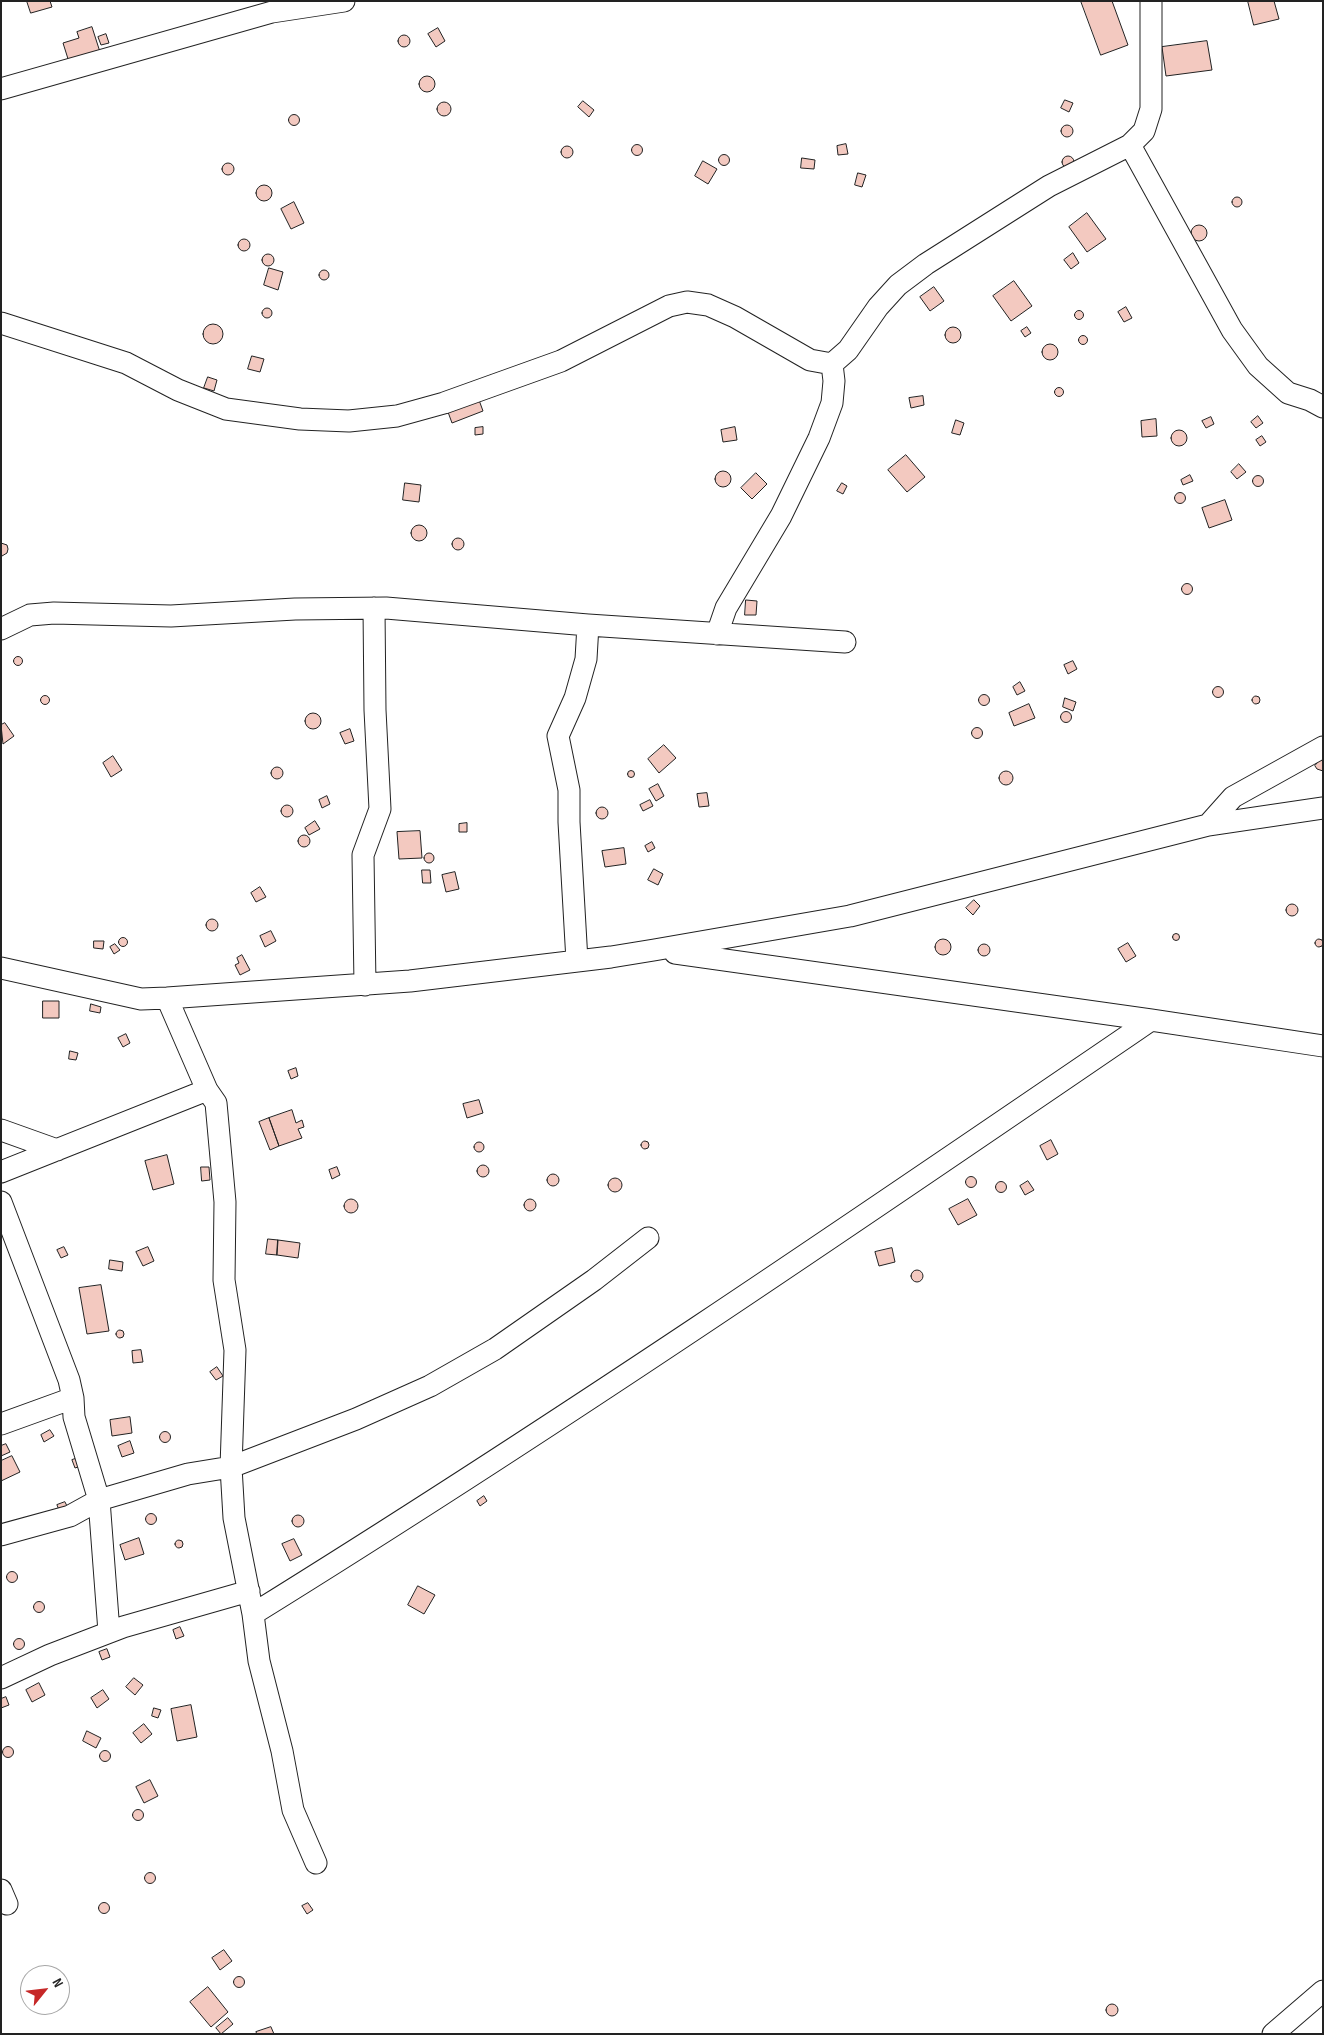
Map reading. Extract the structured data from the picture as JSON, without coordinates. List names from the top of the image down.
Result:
{
  "north": "top right"
}
